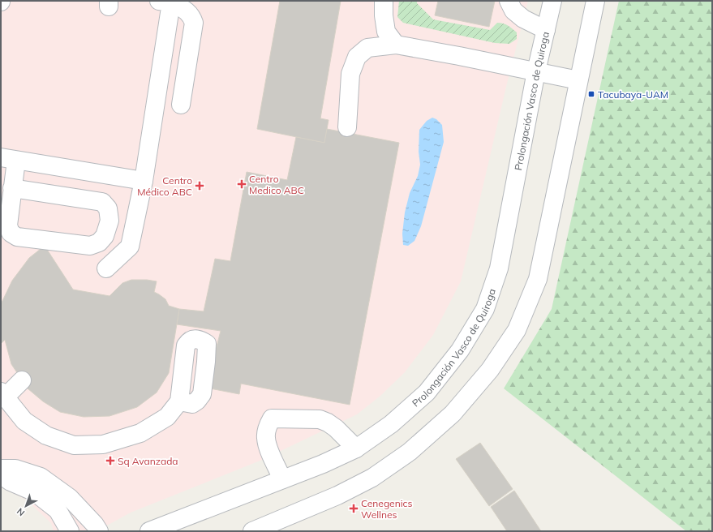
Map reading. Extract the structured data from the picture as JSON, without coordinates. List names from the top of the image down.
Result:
{
  "streets": {
    "street": ["Prolongación Vasco de Quiroga"]
  },
  "places": {
    "transit": ["Tacubaya-UAM"],
    "health": [
      "Centro Medico ABC",
      "Centro Médico ABC",
      "Sq Avanzada",
      "Cenegenics Wellnes"
    ]
  },
  "north": "bottom left"
}
